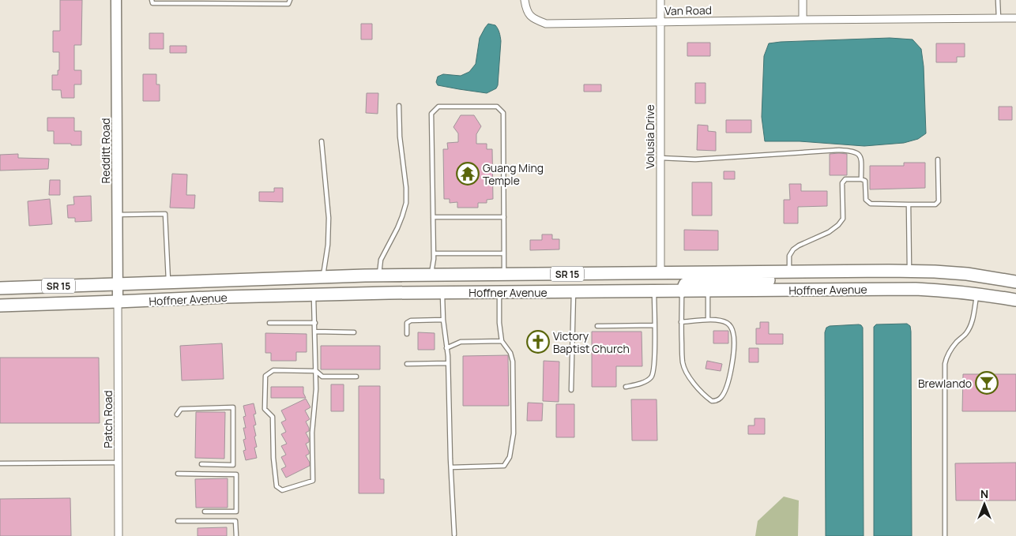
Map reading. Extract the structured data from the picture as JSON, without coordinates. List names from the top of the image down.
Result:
{
  "streets": {
    "main road": ["SR 15", "Hoffner Avenue"],
    "street": [
      "Van Road",
      "Volusia Drive",
      "Redditt Road",
      "Patch Road"
    ]
  },
  "crossings": [
    ["Van Road", "Volusia Drive"],
    ["Volusia Drive", "Hoffner Avenue"],
    ["Redditt Road", "Hoffner Avenue"],
    ["Redditt Road", "Patch Road"],
    ["Hoffner Avenue", "Patch Road"]
  ],
  "places": {
    "temple": ["Guang Ming Temple"],
    "church": ["Victory Baptist Church"],
    "bar": ["Brewlando"]
  },
  "north": "top"
}
